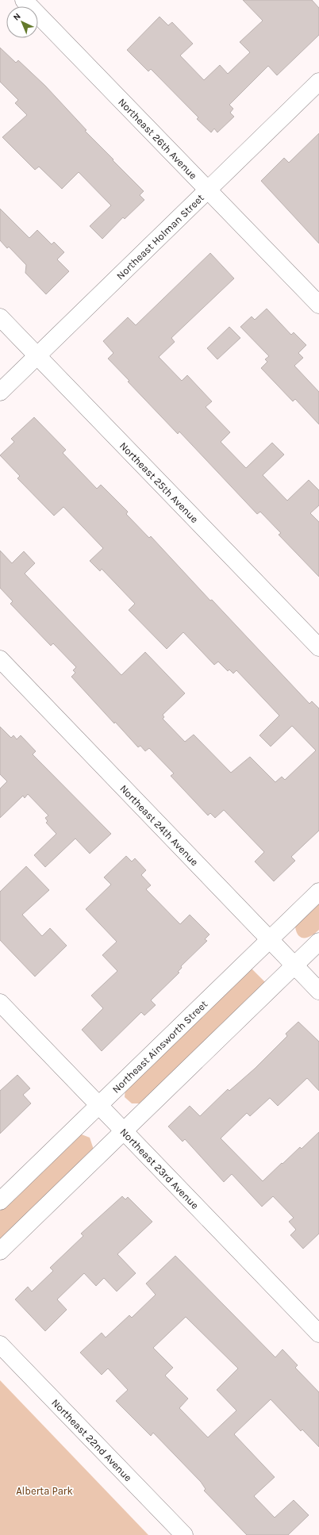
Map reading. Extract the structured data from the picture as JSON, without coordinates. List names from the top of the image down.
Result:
{
  "streets": {
    "street": [
      "Northeast 26th Avenue",
      "Northeast Holman Street",
      "Northeast 25th Avenue",
      "Northeast 24th Avenue",
      "Northeast Ainsworth Street",
      "Northeast 23rd Avenue",
      "Northeast 22nd Avenue"
    ]
  },
  "crossings": [
    ["Northeast 26th Avenue", "Northeast Holman Street"],
    ["Northeast Holman Street", "Northeast 25th Avenue"],
    ["Northeast 24th Avenue", "Northeast Ainsworth Street"],
    ["Northeast Ainsworth Street", "Northeast 23rd Avenue"]
  ],
  "parks": ["Alberta Park"],
  "north": "top left"
}
